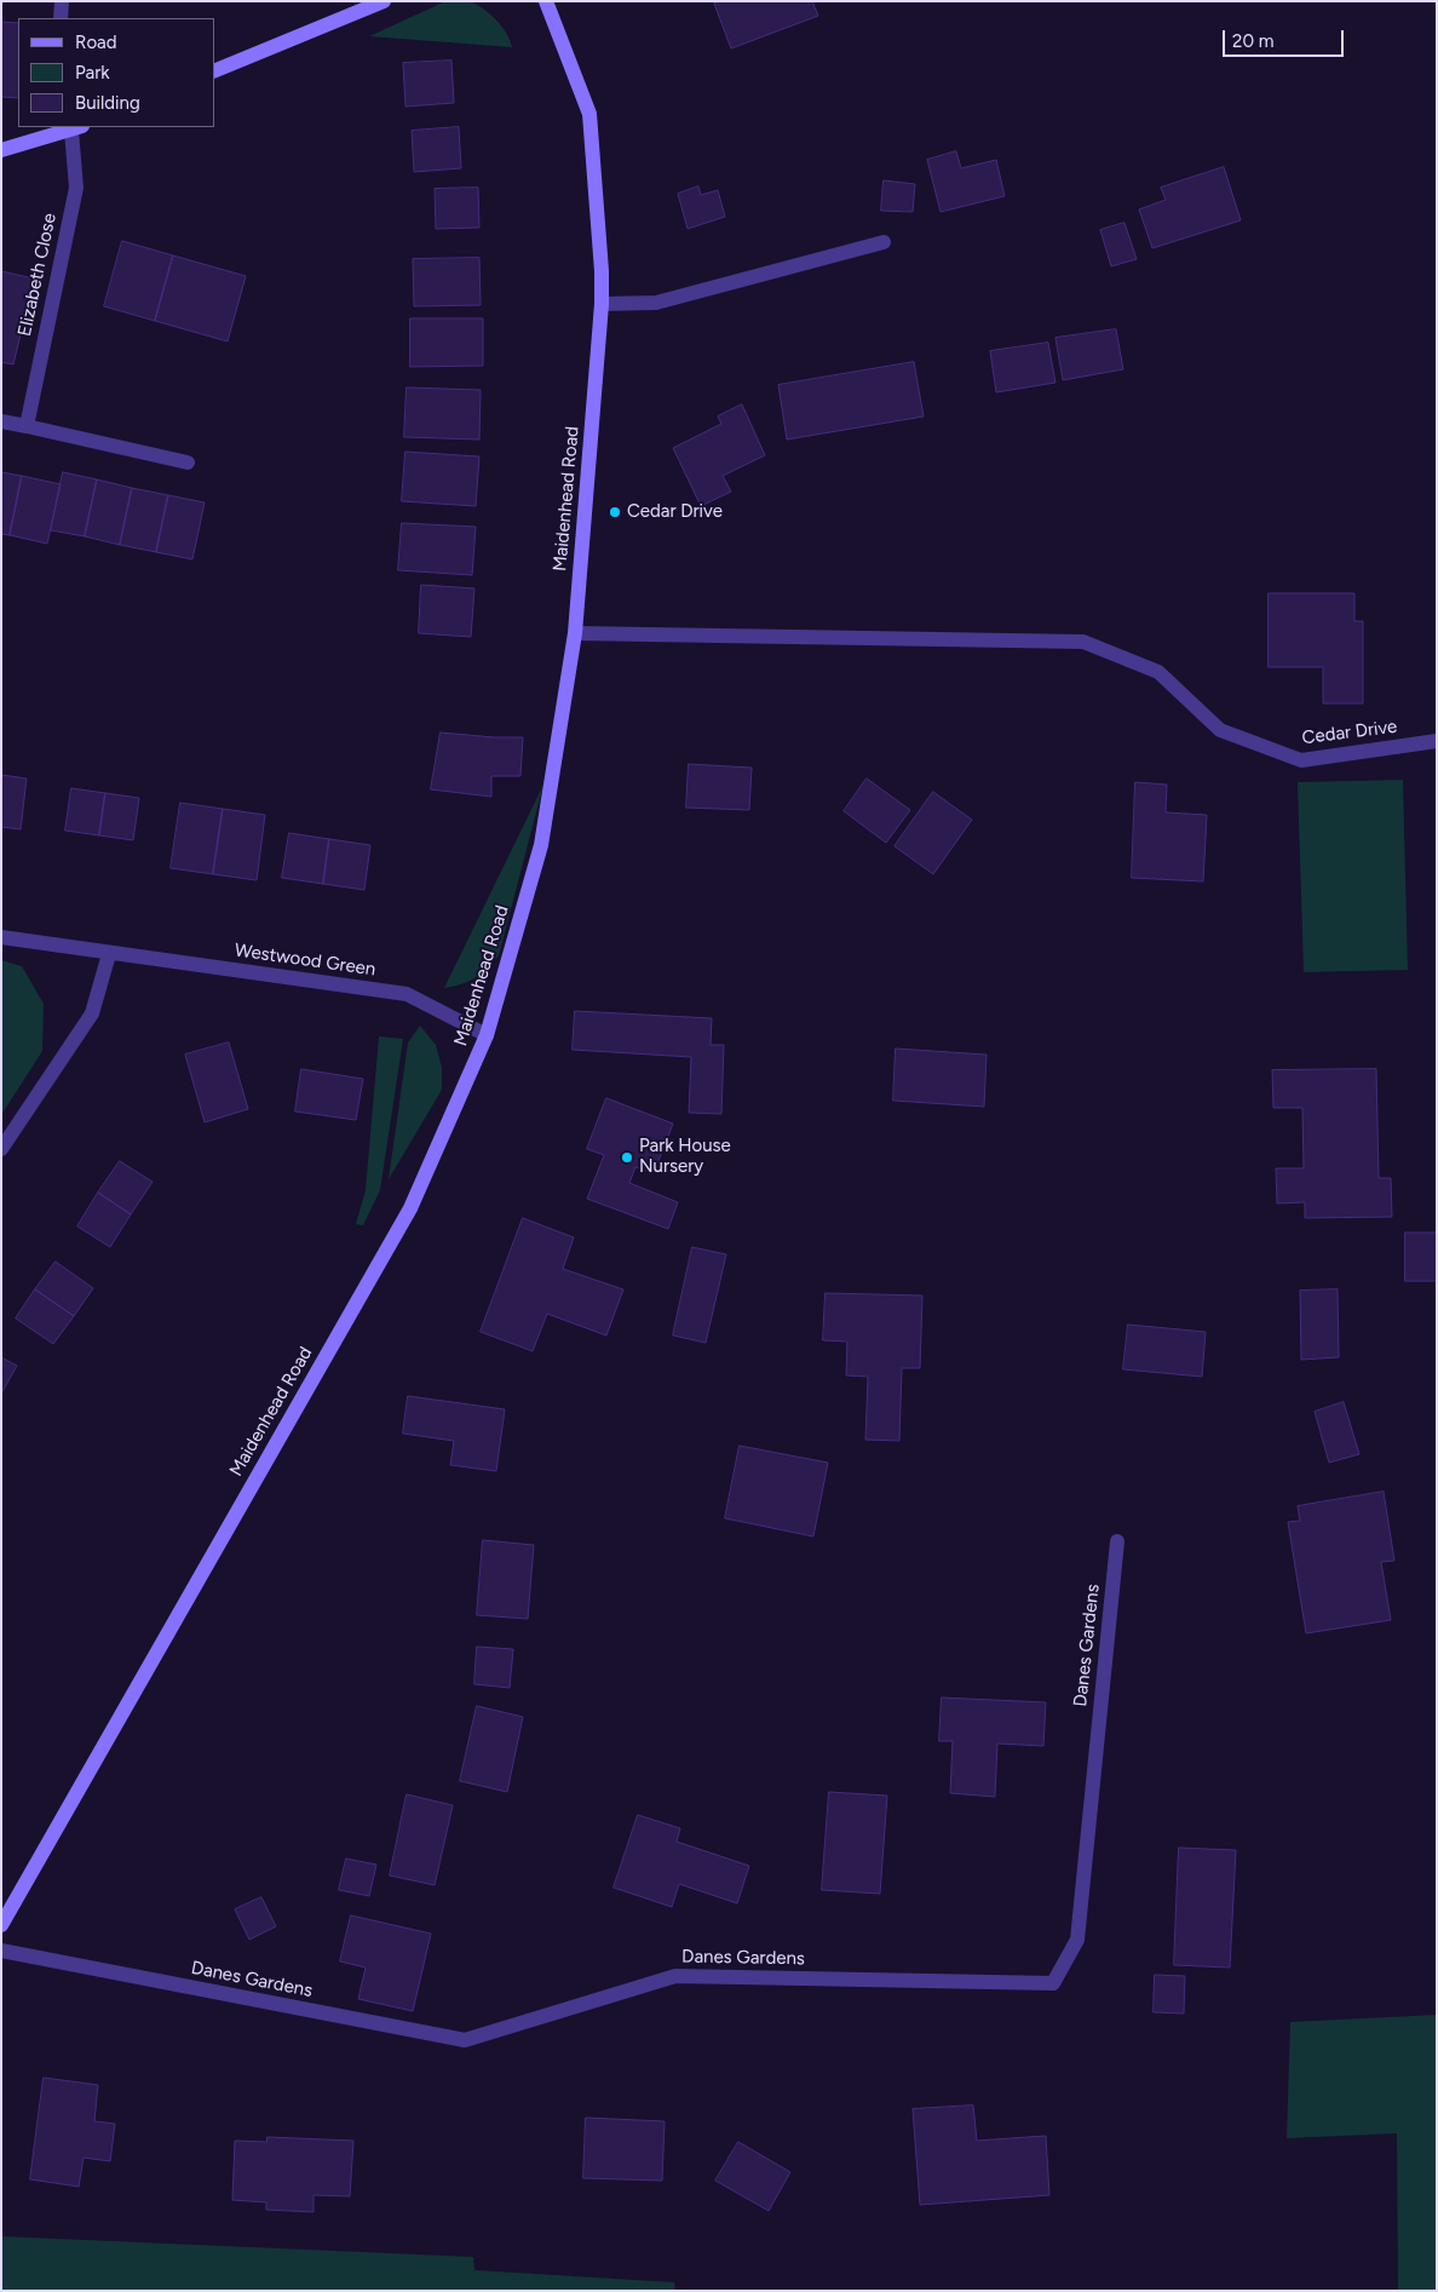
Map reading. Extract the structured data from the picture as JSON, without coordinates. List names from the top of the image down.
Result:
{
  "streets": {
    "main road": ["Maidenhead Road"],
    "street": [
      "Elizabeth Close",
      "Cedar Drive",
      "Westwood Green",
      "Danes Gardens"
    ]
  },
  "crossings": [
    ["Maidenhead Road", "Cedar Drive"],
    ["Maidenhead Road", "Westwood Green"]
  ],
  "places": ["Cedar Drive", "Park House Nursery"],
  "legend": ["Road", "Park", "Building"],
  "scale_bar": "20 m"
}
